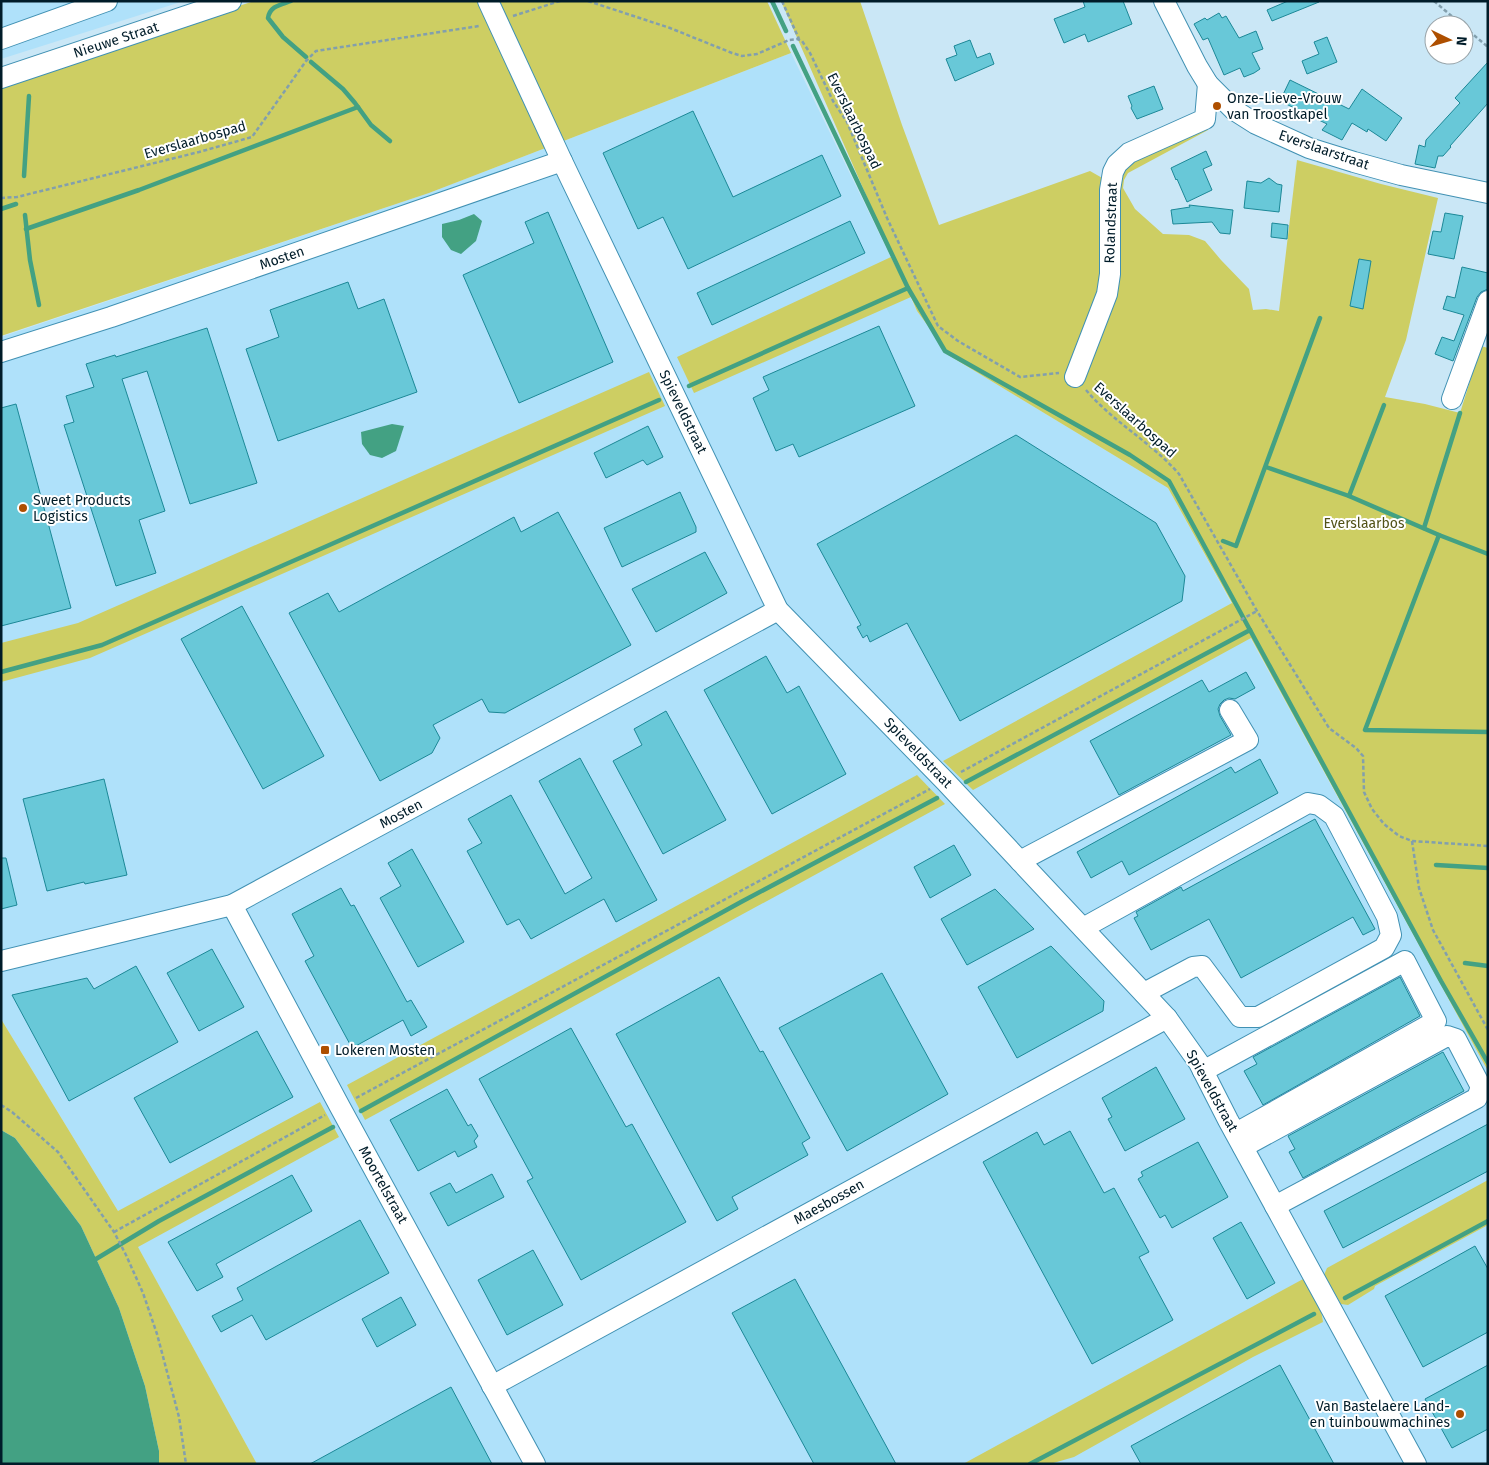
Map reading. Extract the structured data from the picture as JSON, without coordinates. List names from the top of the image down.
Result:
{
  "streets": {
    "street": [
      "Nieuwe Straat",
      "Everslaarstraat",
      "Rolandstraat",
      "Mosten",
      "Spieveldstraat",
      "Moortelstraat",
      "Maesbossen"
    ],
    "path": ["Everslaarbospad"]
  },
  "crossings": [
    ["Everslaarbospad", "Rolandstraat"],
    ["Everslaarbospad", "Spieveldstraat"],
    ["Everslaarstraat", "Rolandstraat"],
    ["Mosten", "Spieveldstraat"],
    ["Mosten", "Moortelstraat"],
    ["Spieveldstraat", "Maesbossen"],
    ["Moortelstraat", "Maesbossen"]
  ],
  "parks": ["Everslaarbos"],
  "places": {
    "other": ["Onze-Lieve-Vrouw van Troostkapel", "Sweet Products Logistics", "Van Bastelaere Land- en tuinbouwmachines"],
    "transit": ["Lokeren Mosten"]
  },
  "north": "right"
}
